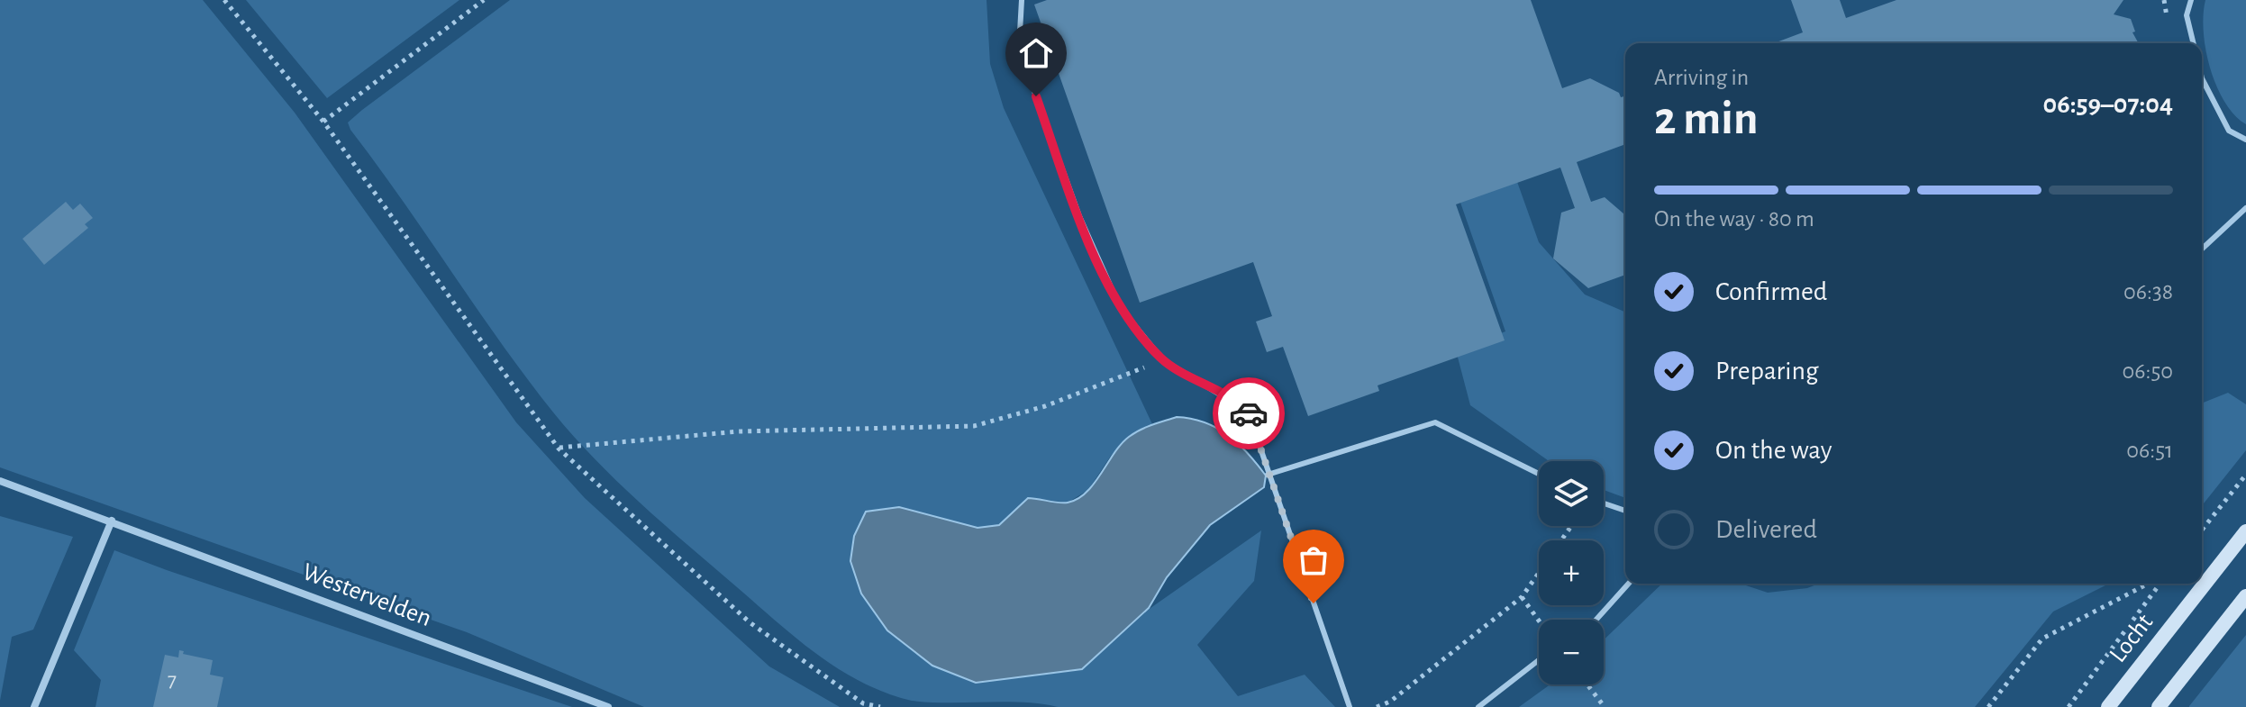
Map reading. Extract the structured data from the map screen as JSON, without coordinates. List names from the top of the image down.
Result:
{
  "streets": {
    "main road": ["Locht"],
    "street": ["Westervelden"]
  },
  "house_numbers": ["7"],
  "page": {
    "heading": ["2 min", "Arriving in", "06:59–07:04"],
    "bar": "On the way · 80 m",
    "list": [
      ["Confirmed", "06:38"],
      ["Preparing", "06:50"],
      ["On the way", "06:51"],
      "Delivered"
    ],
    "map_buttons": ["+", "−"]
  }
}
